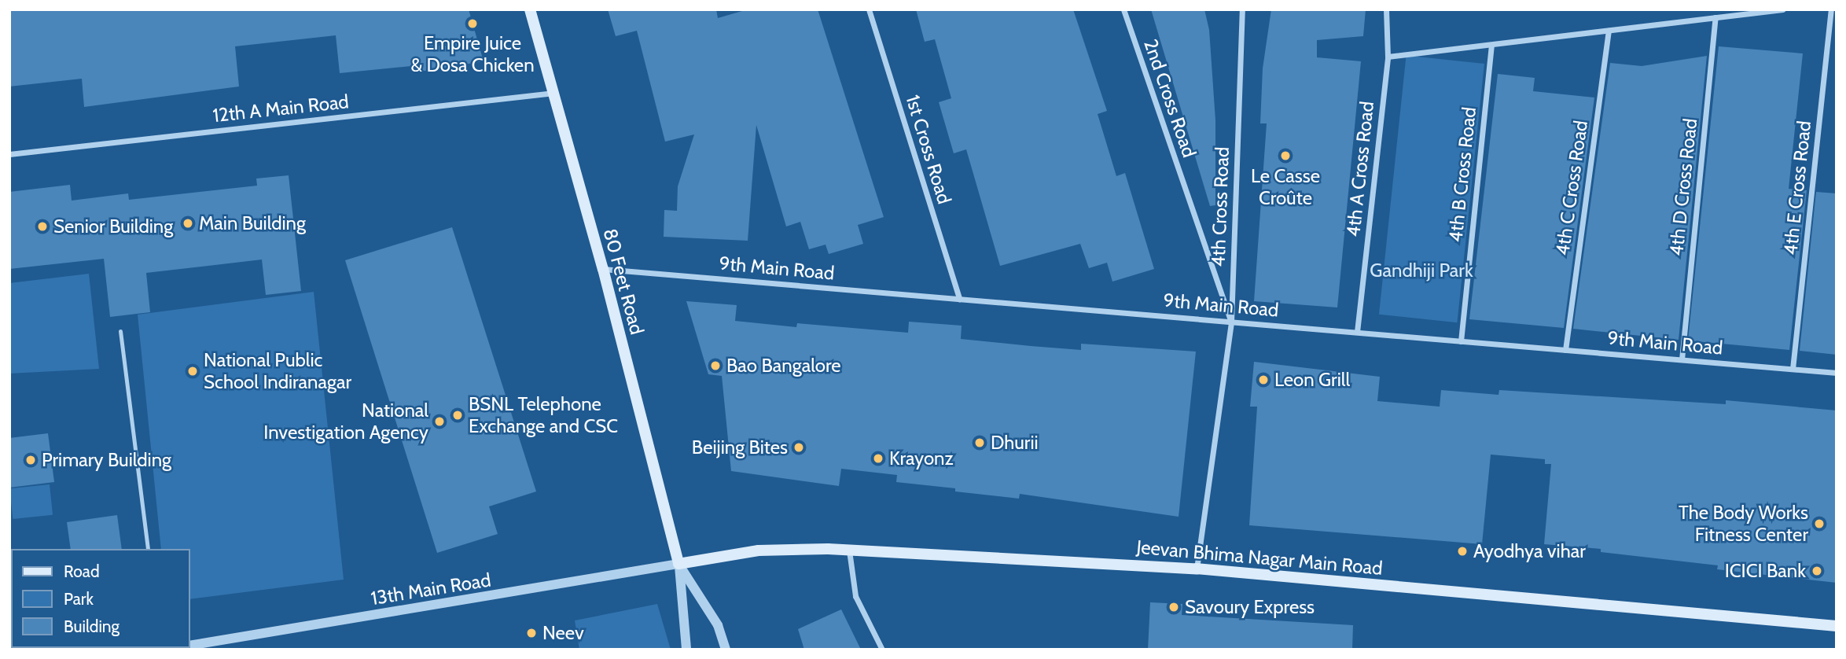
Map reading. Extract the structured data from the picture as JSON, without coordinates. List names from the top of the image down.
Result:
{
  "streets": {
    "main road": ["80 Feet Road", "Jeevan Bhima Nagar Main Road"],
    "street": [
      "2nd Cross Road",
      "12th A Main Road",
      "1st Cross Road",
      "4th A Cross Road",
      "4th B Cross Road",
      "4th D Cross Road",
      "4th C Cross Road",
      "4th E Cross Road",
      "4th Cross Road",
      "9th Main Road",
      "13th Main Road"
    ]
  },
  "crossings": [
    ["2nd Cross Road", "4th Cross Road"],
    ["2nd Cross Road", "9th Main Road"],
    ["12th A Main Road", "80 Feet Road"],
    ["1st Cross Road", "9th Main Road"],
    ["4th A Cross Road", "9th Main Road"],
    ["4th B Cross Road", "9th Main Road"],
    ["4th D Cross Road", "9th Main Road"],
    ["4th C Cross Road", "9th Main Road"],
    ["4th E Cross Road", "9th Main Road"],
    ["4th Cross Road", "9th Main Road"],
    ["4th Cross Road", "Jeevan Bhima Nagar Main Road"],
    ["9th Main Road", "80 Feet Road"],
    ["80 Feet Road", "Jeevan Bhima Nagar Main Road"],
    ["80 Feet Road", "13th Main Road"],
    ["Jeevan Bhima Nagar Main Road", "13th Main Road"]
  ],
  "parks": ["Gandhiji Park"],
  "places": [
    "Empire Juice & Dosa Chicken",
    "Le Casse Croûte",
    "Main Building",
    "Senior Building",
    "Bao Bangalore",
    "National Public School Indiranagar",
    "Leon Grill",
    "BSNL Telephone Exchange and CSC",
    "National Investigation Agency",
    "Dhurii",
    "Beijing Bites",
    "Krayonz",
    "Primary Building",
    "The Body Works Fitness Center",
    "Ayodhya vihar",
    "ICICI Bank",
    "Savoury Express",
    "Neev"
  ],
  "legend": ["Road", "Park", "Building"]
}
